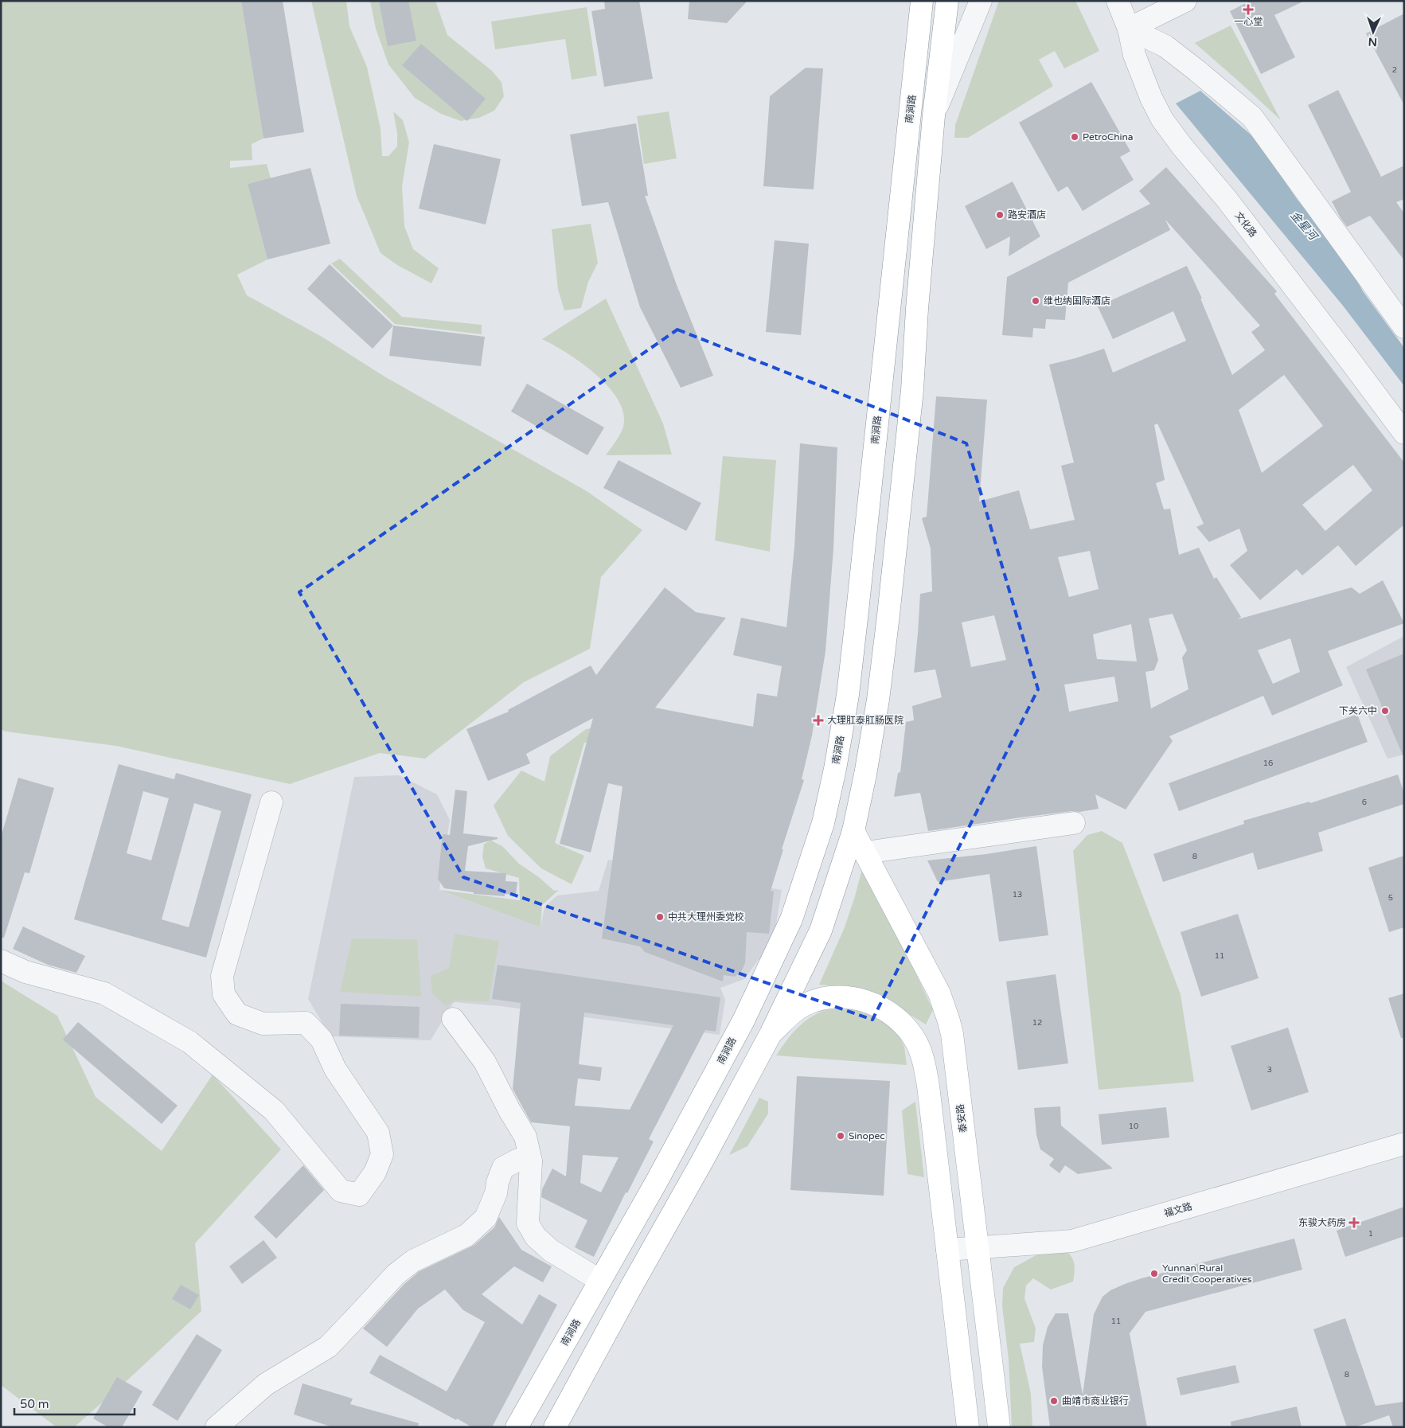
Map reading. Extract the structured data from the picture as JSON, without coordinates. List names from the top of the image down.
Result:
{
  "streets": {
    "main road": ["南涧路", "泰安路"],
    "street": ["文化路", "福文路"]
  },
  "crossings": [
    ["泰安路", "福文路"]
  ],
  "water": ["金星河"],
  "places": {
    "health": ["一心堂", "大理肛泰肛肠医院", "东骏大药房"],
    "other": [
      "PetroChina",
      "路安酒店",
      "维也纳国际酒店",
      "下关六中",
      "中共大理州委党校",
      "Sinopec",
      "Yunnan Rural Credit Cooperatives",
      "曲靖市商业银行"
    ]
  },
  "house_numbers": [
    "2",
    "16",
    "6",
    "8",
    "13",
    "5",
    "11",
    "12",
    "3",
    "10",
    "1",
    "11",
    "8"
  ],
  "scale_bar": "50 m",
  "north": "bottom"
}
